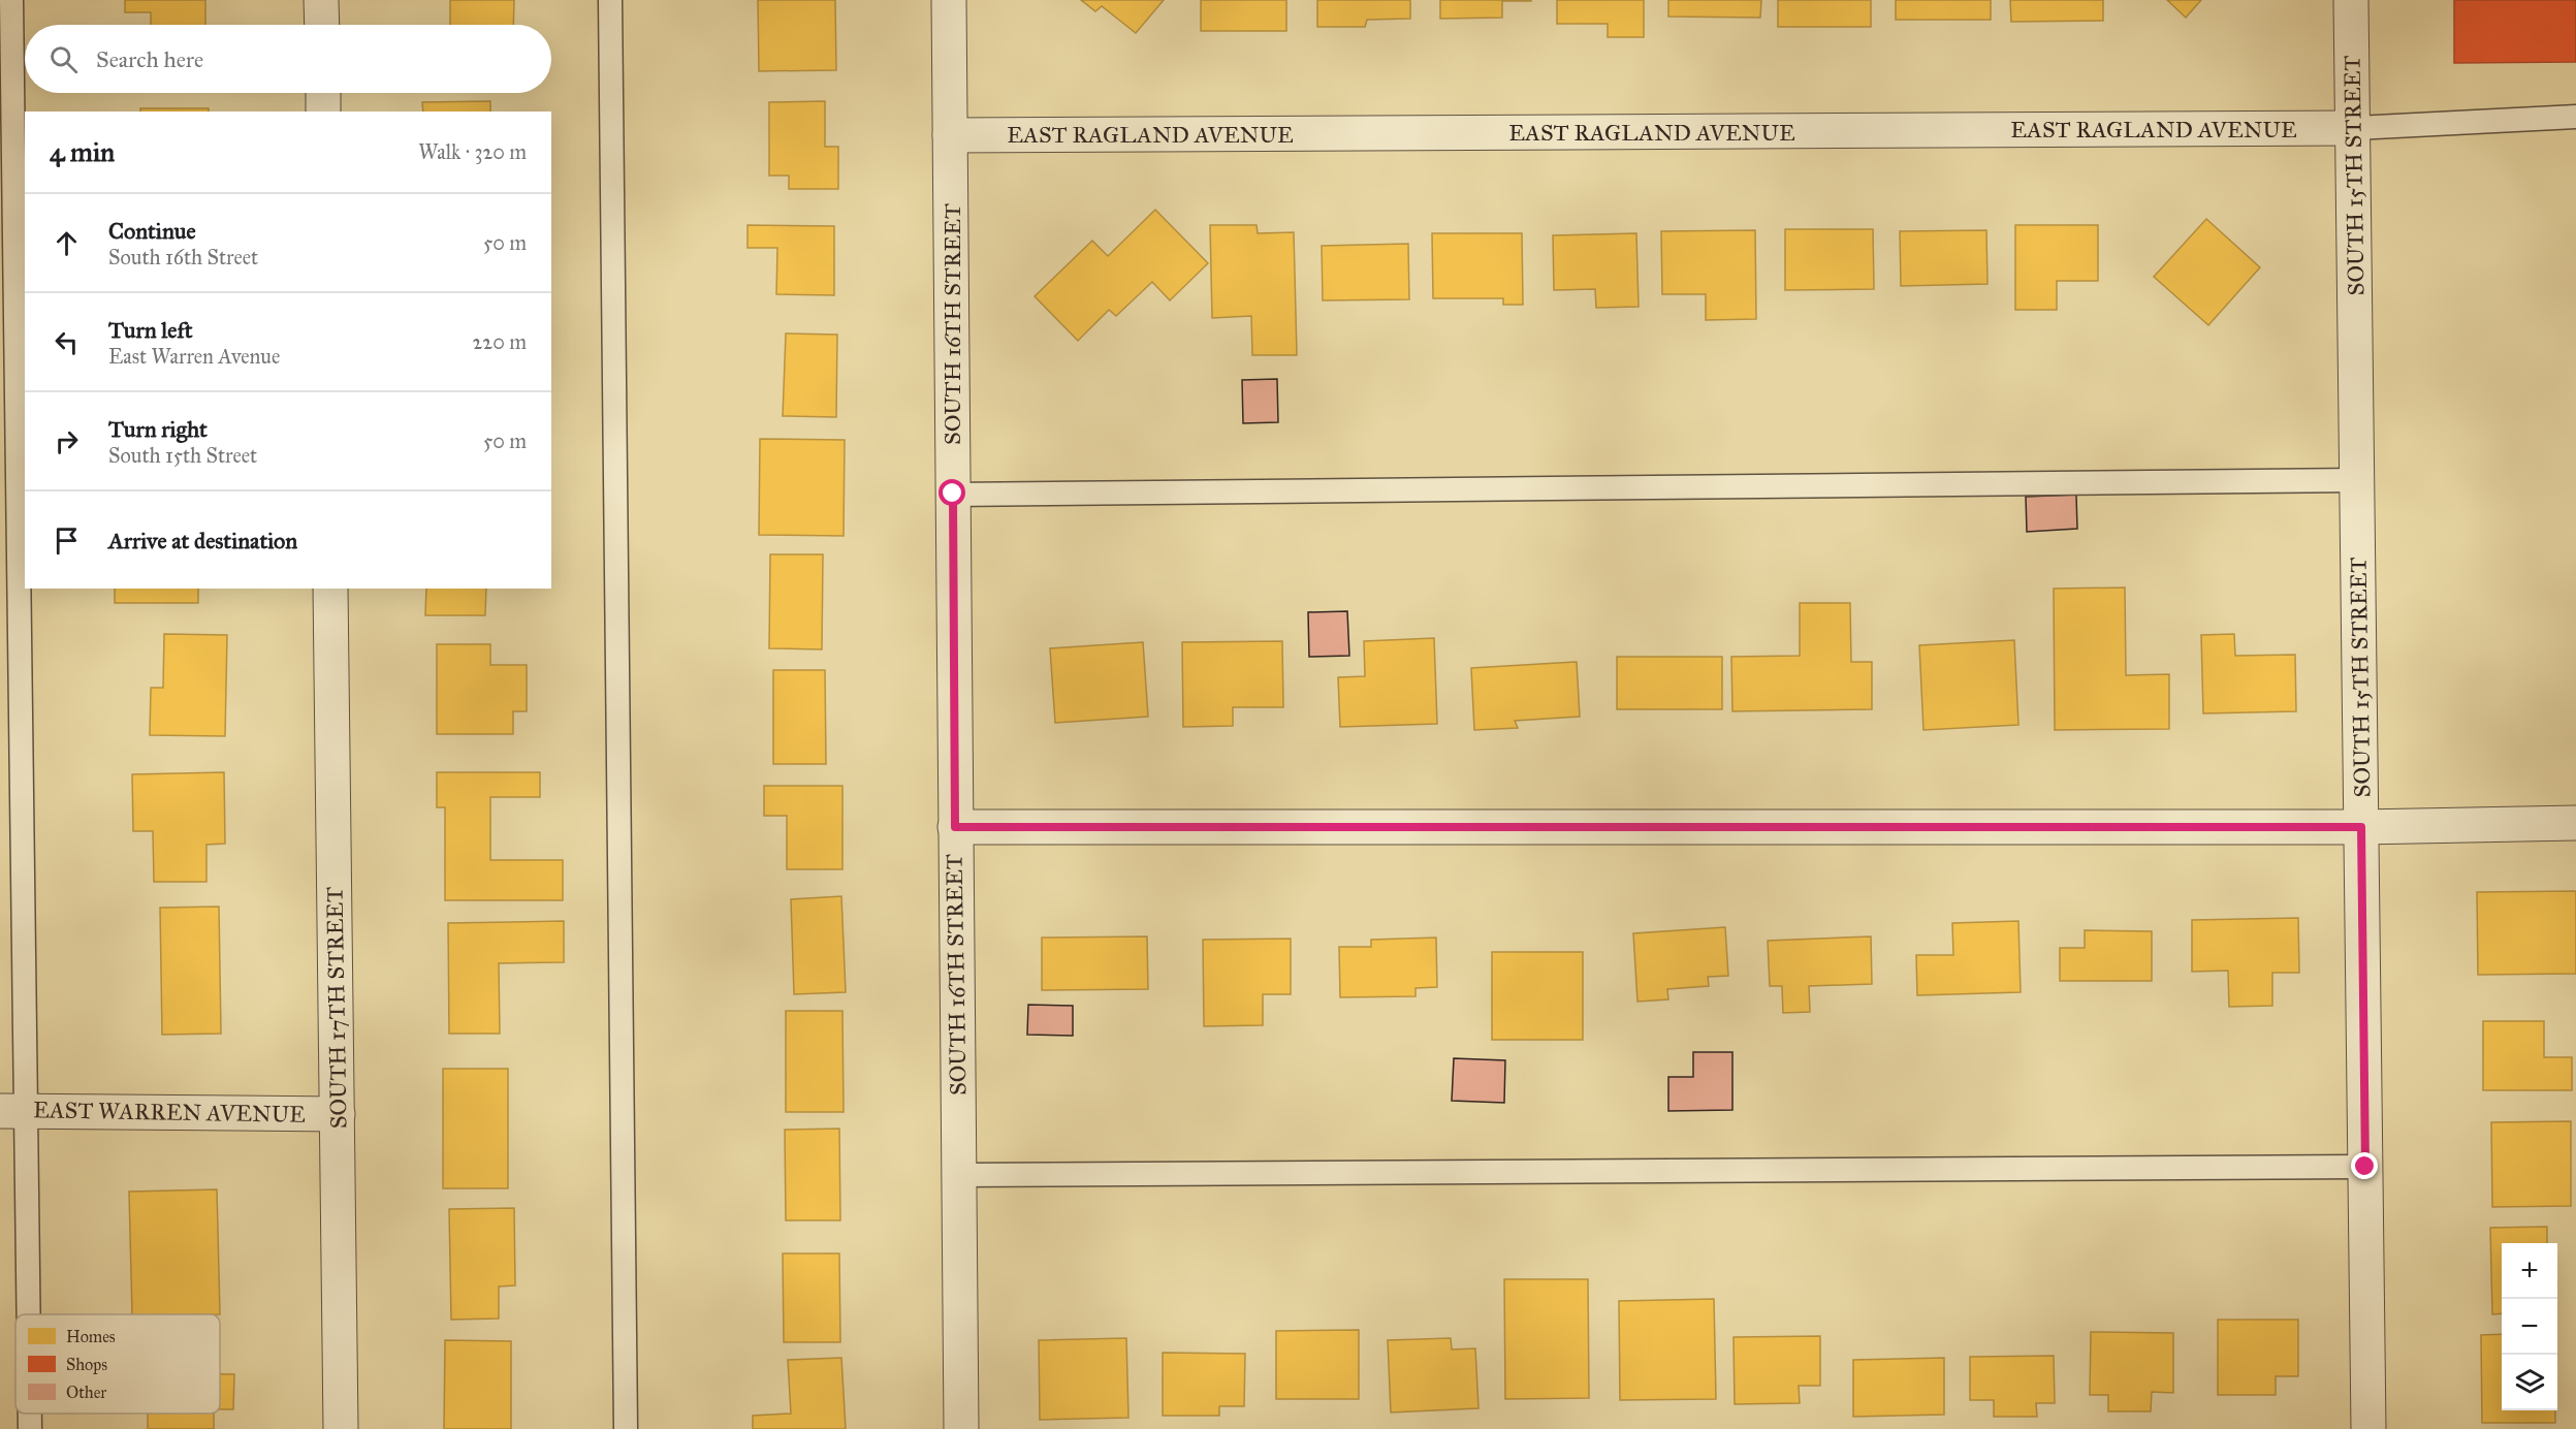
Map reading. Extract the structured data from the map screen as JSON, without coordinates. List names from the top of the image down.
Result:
{
  "streets": {
    "street": [
      "EAST RAGLAND AVENUE",
      "SOUTH 15TH STREET",
      "SOUTH 16TH STREET",
      "SOUTH 17TH STREET",
      "EAST WARREN AVENUE"
    ]
  },
  "crossings": [
    ["EAST RAGLAND AVENUE", "SOUTH 15TH STREET"],
    ["EAST RAGLAND AVENUE", "SOUTH 16TH STREET"],
    ["SOUTH 17TH STREET", "EAST WARREN AVENUE"]
  ],
  "legend": ["Homes", "Shops", "Other"],
  "page": {
    "search": "Search here",
    "heading": ["4 min", "Walk · 320 m"],
    "list": [
      ["Continue", "South 16th Street", "50 m"],
      ["Turn left", "East Warren Avenue", "220 m"],
      ["Turn right", "South 15th Street", "50 m"],
      "Arrive at destination"
    ],
    "map_buttons": ["+", "−"]
  }
}
